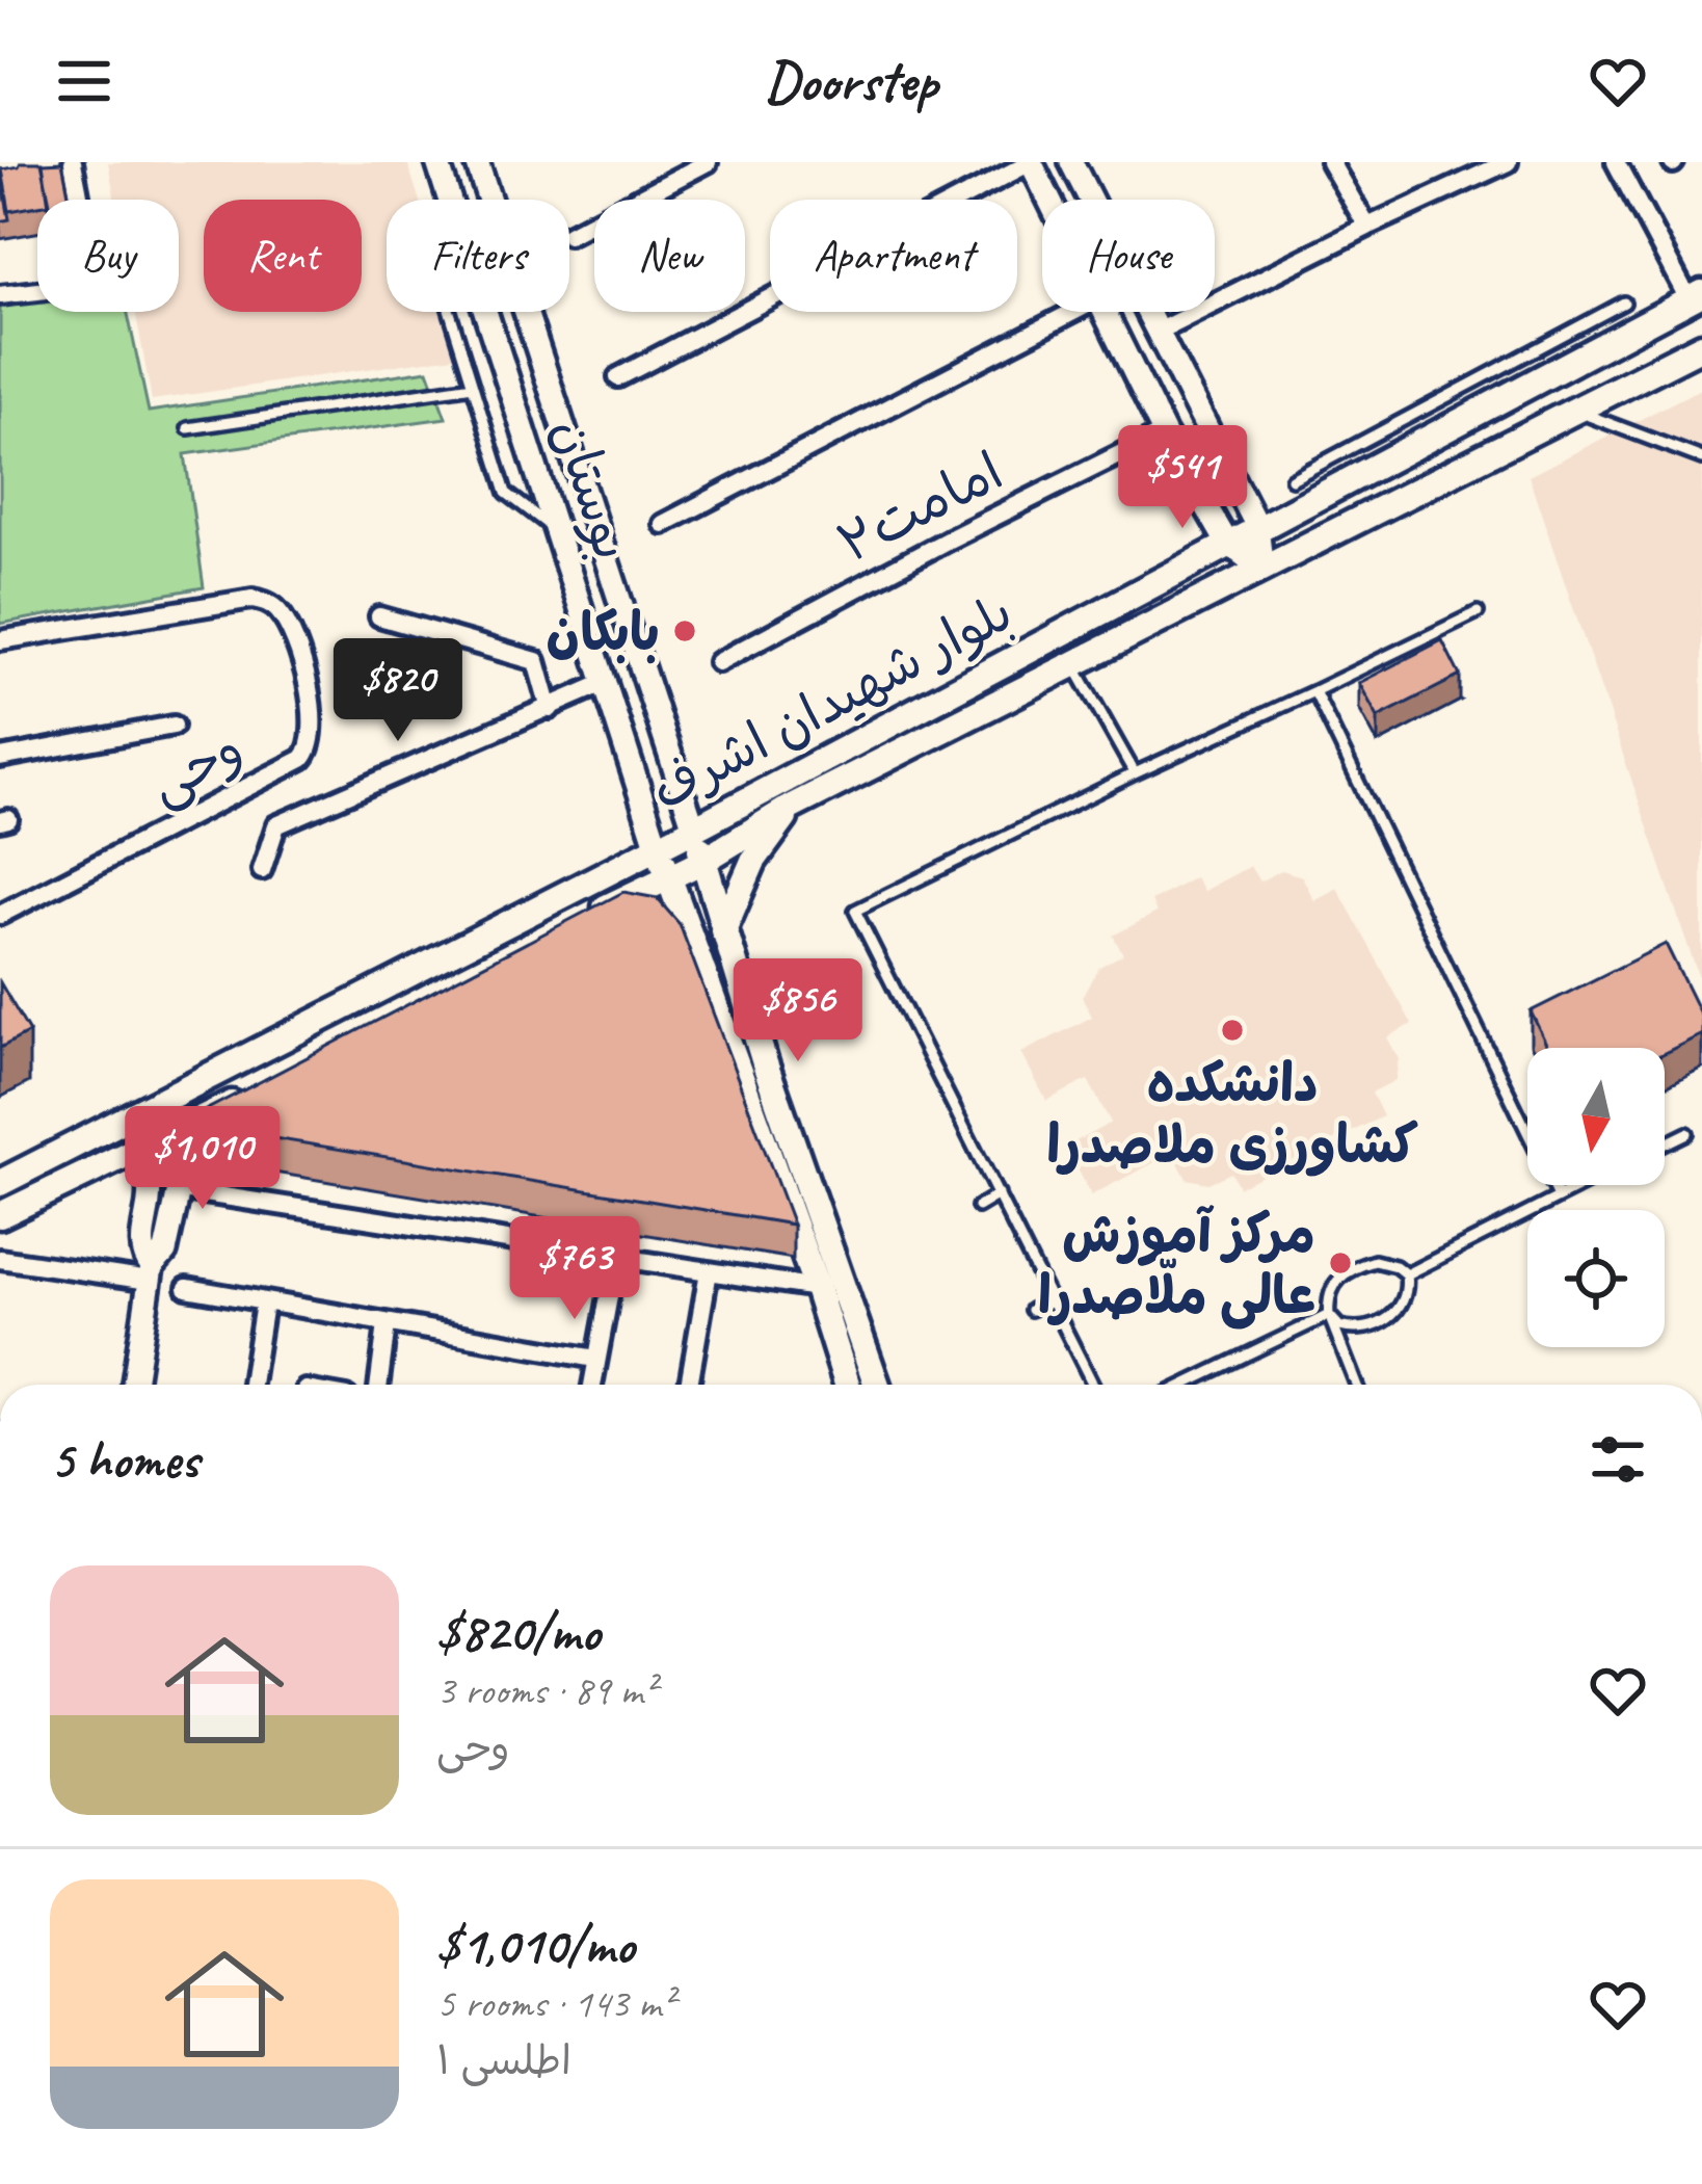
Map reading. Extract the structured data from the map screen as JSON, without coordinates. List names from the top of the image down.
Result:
{
  "streets": {
    "main road": ["بلوار شهیدان اشرف"],
    "street": ["بوستان", "امامت۲", "وحی"]
  },
  "crossings": [
    ["بوستان", "بلوار شهیدان اشرف"]
  ],
  "places": ["بابکان", "دانشکده کشاورزی ملاصدرا", "مرکز آموزش عالی ملّاصدرا"],
  "north": "bottom",
  "page": {
    "header": "Doorstep",
    "chip": [
      "Buy",
      "Rent",
      "Filters",
      "New",
      "Apartment",
      "House"
    ],
    "price": [
      "$541",
      "$820",
      "$856",
      "$1,010",
      "$763"
    ],
    "heading": "5 homes",
    "list": [
      {
        "name": "$820/mo",
        "note": "3 rooms · 89 m² · وحی"
      },
      {
        "name": "$1,010/mo",
        "note": "5 rooms · 143 m² · اطلسی ۱"
      }
    ]
  }
}
